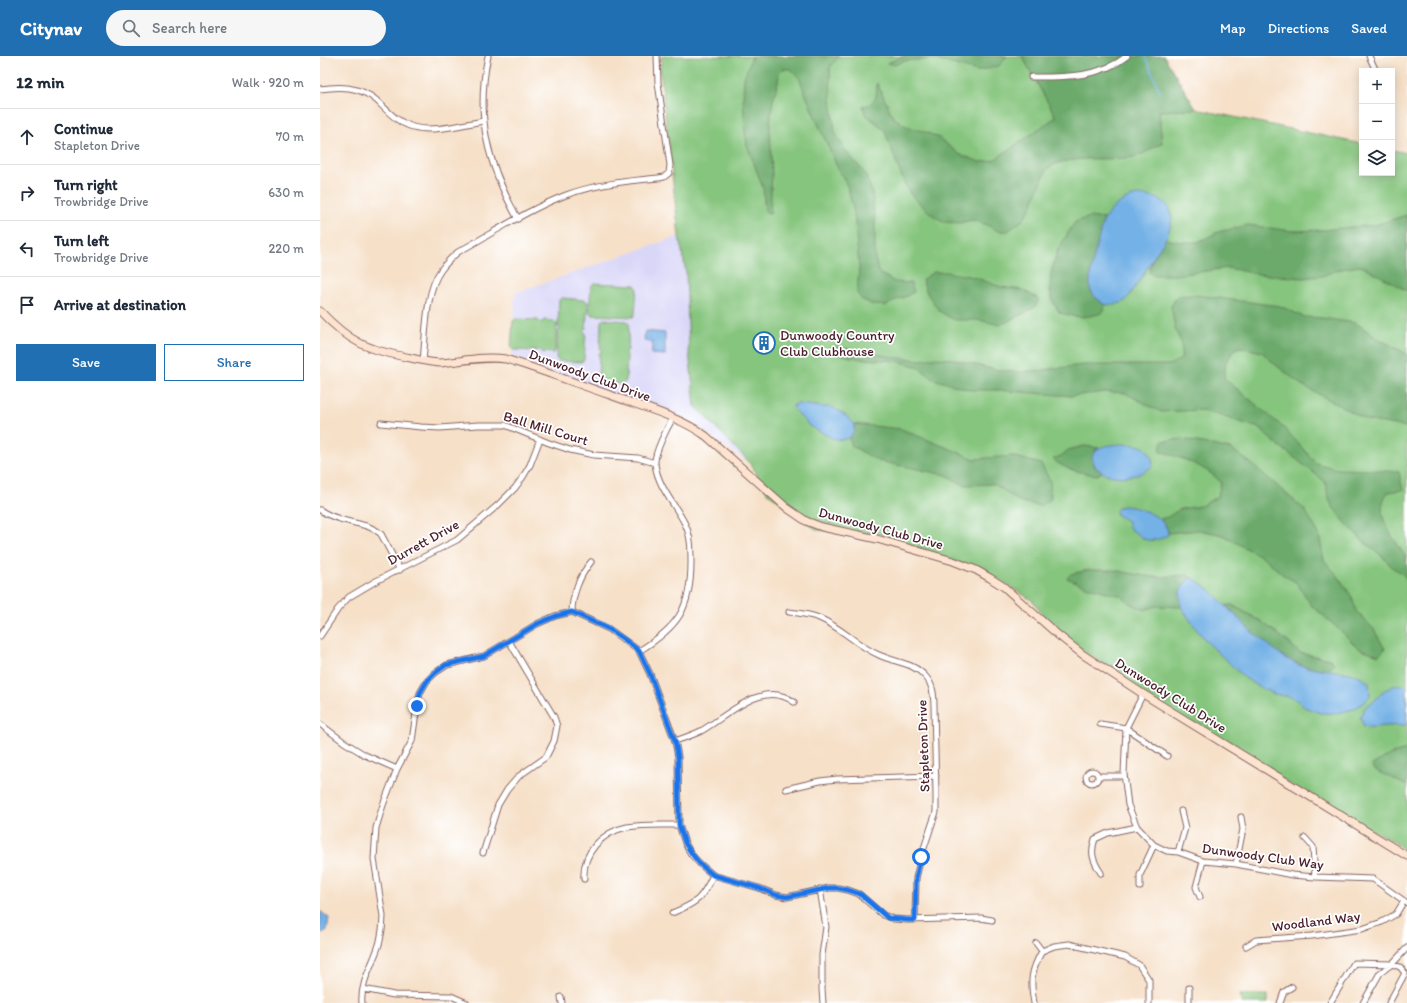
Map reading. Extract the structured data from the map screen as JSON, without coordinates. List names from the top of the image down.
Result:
{
  "streets": {
    "street": [
      "Dunwoody Club Drive",
      "Ball Mill Court",
      "Durrett Drive",
      "Stapleton Drive",
      "Dunwoody Club Way",
      "Woodland Way"
    ]
  },
  "crossings": [
    ["Dunwoody Club Drive", "Dunwoody Club Way"],
    ["Ball Mill Court", "Durrett Drive"],
    ["Dunwoody Club Way", "Woodland Way"]
  ],
  "places": {
    "building": ["Dunwoody Country Club Clubhouse"]
  },
  "page": {
    "header": "Citynav",
    "search": "Search here",
    "nav": ["Map", "Directions", "Saved"],
    "heading": ["12 min", "Walk · 920 m"],
    "map_buttons": ["+", "−"],
    "list": [
      ["Continue", "Stapleton Drive", "70 m"],
      ["Turn right", "Trowbridge Drive", "630 m"],
      ["Turn left", "Trowbridge Drive", "220 m"],
      "Arrive at destination"
    ],
    "buttons": ["Save", "Share"]
  }
}
